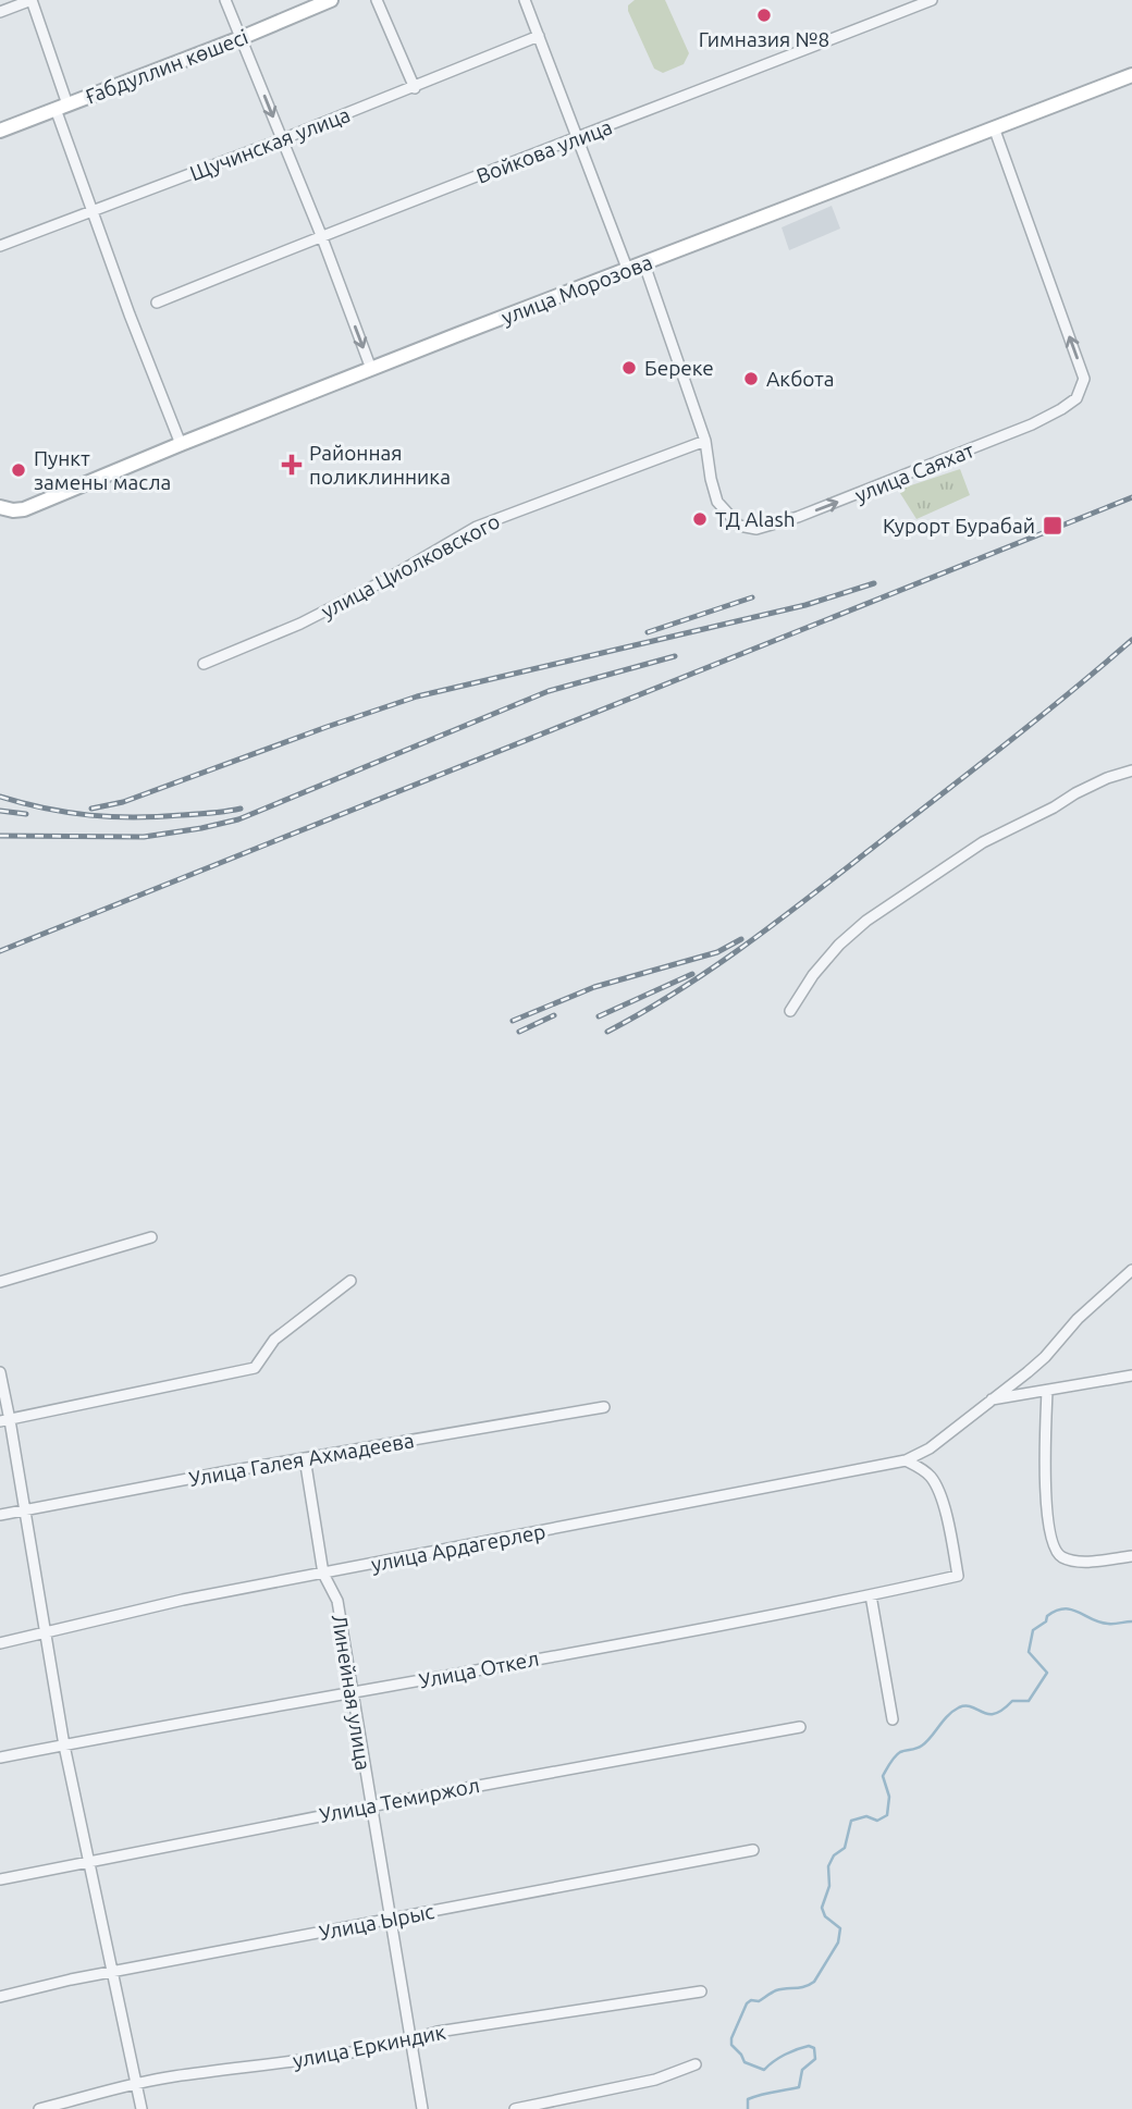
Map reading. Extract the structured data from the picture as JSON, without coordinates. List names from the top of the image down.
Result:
{
  "streets": {
    "main road": ["Ғабдуллин көшесі", "улица Морозова"],
    "street": [
      "Щучинская улица",
      "Войкова улица",
      "улица Саяхат",
      "улица Циолковского",
      "Улица Галея Ахмадеева",
      "улица Ардагерлер",
      "Улица Откел",
      "Линейная улица",
      "Улица Темиржол",
      "Улица Ырыс",
      "улица Еркиндик"
    ]
  },
  "crossings": [
    ["улица Морозова", "улица Саяхат"],
    ["улица Саяхат", "улица Циолковского"],
    ["Улица Галея Ахмадеева", "Линейная улица"],
    ["улица Ардагерлер", "Улица Откел"],
    ["улица Ардагерлер", "Линейная улица"],
    ["Улица Откел", "Линейная улица"],
    ["Линейная улица", "Улица Темиржол"],
    ["Линейная улица", "Улица Ырыс"],
    ["Линейная улица", "улица Еркиндик"]
  ],
  "places": {
    "other": [
      "Гимназия №8",
      "Береке",
      "Акбота",
      "Пункт замены масла",
      "ТД Alash"
    ],
    "health": ["Районная поликлинника"],
    "transit": ["Курорт Бурабай"]
  }
}
